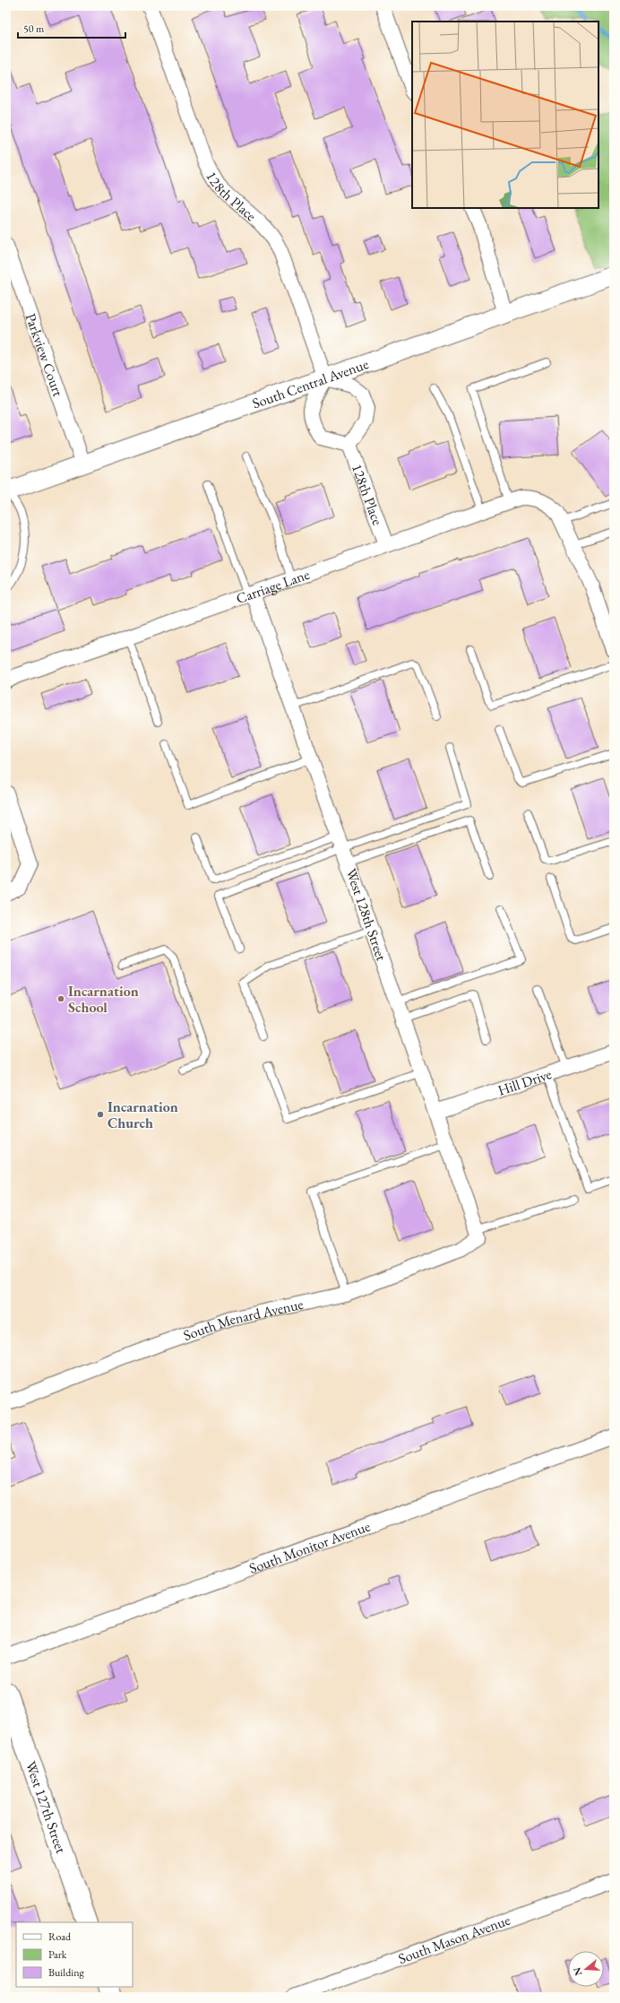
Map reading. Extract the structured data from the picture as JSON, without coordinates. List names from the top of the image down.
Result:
{
  "streets": {
    "main road": ["West 127th Street"],
    "street": [
      "128th Place",
      "Parkview Court",
      "South Central Avenue",
      "Carriage Lane",
      "West 128th Street",
      "Hill Drive",
      "South Menard Avenue",
      "South Monitor Avenue",
      "South Mason Avenue"
    ]
  },
  "crossings": [
    ["128th Place", "South Central Avenue"],
    ["128th Place", "Carriage Lane"],
    ["Parkview Court", "South Central Avenue"],
    ["Carriage Lane", "West 128th Street"],
    ["West 128th Street", "Hill Drive"],
    ["West 128th Street", "South Menard Avenue"]
  ],
  "places": ["Incarnation School", "Incarnation Church"],
  "legend": ["Road", "Park", "Building"],
  "scale_bar": "50 m",
  "north": "left"
}
